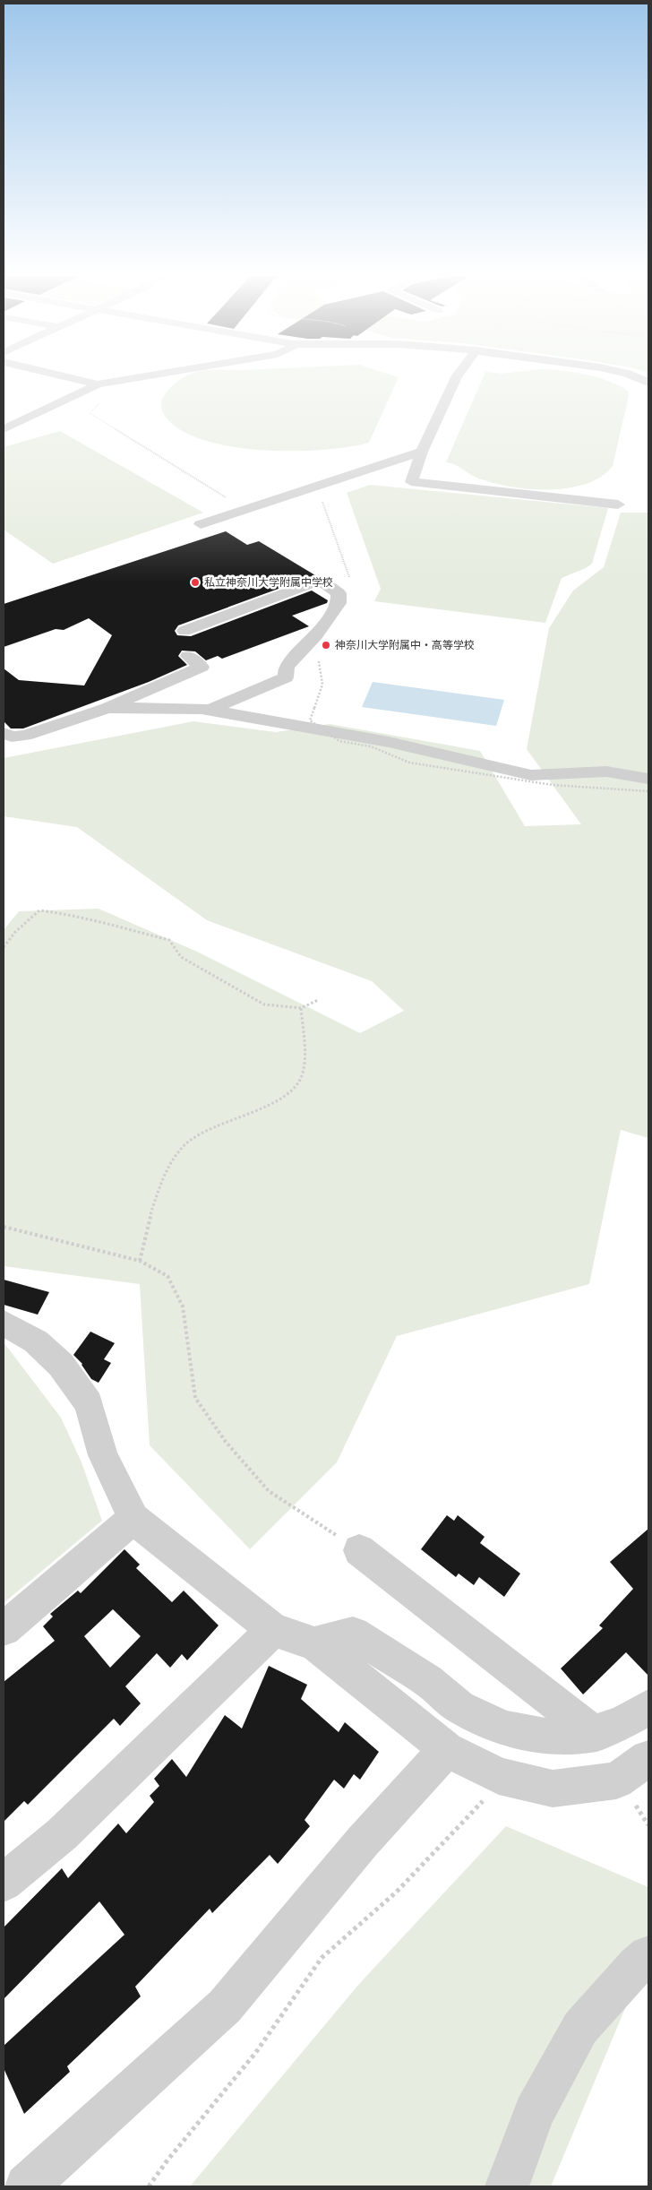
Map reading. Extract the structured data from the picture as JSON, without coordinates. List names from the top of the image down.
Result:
{
  "places": ["私立神奈川大学附属中学校", "神奈川大学附属中・高等学校"]
}
